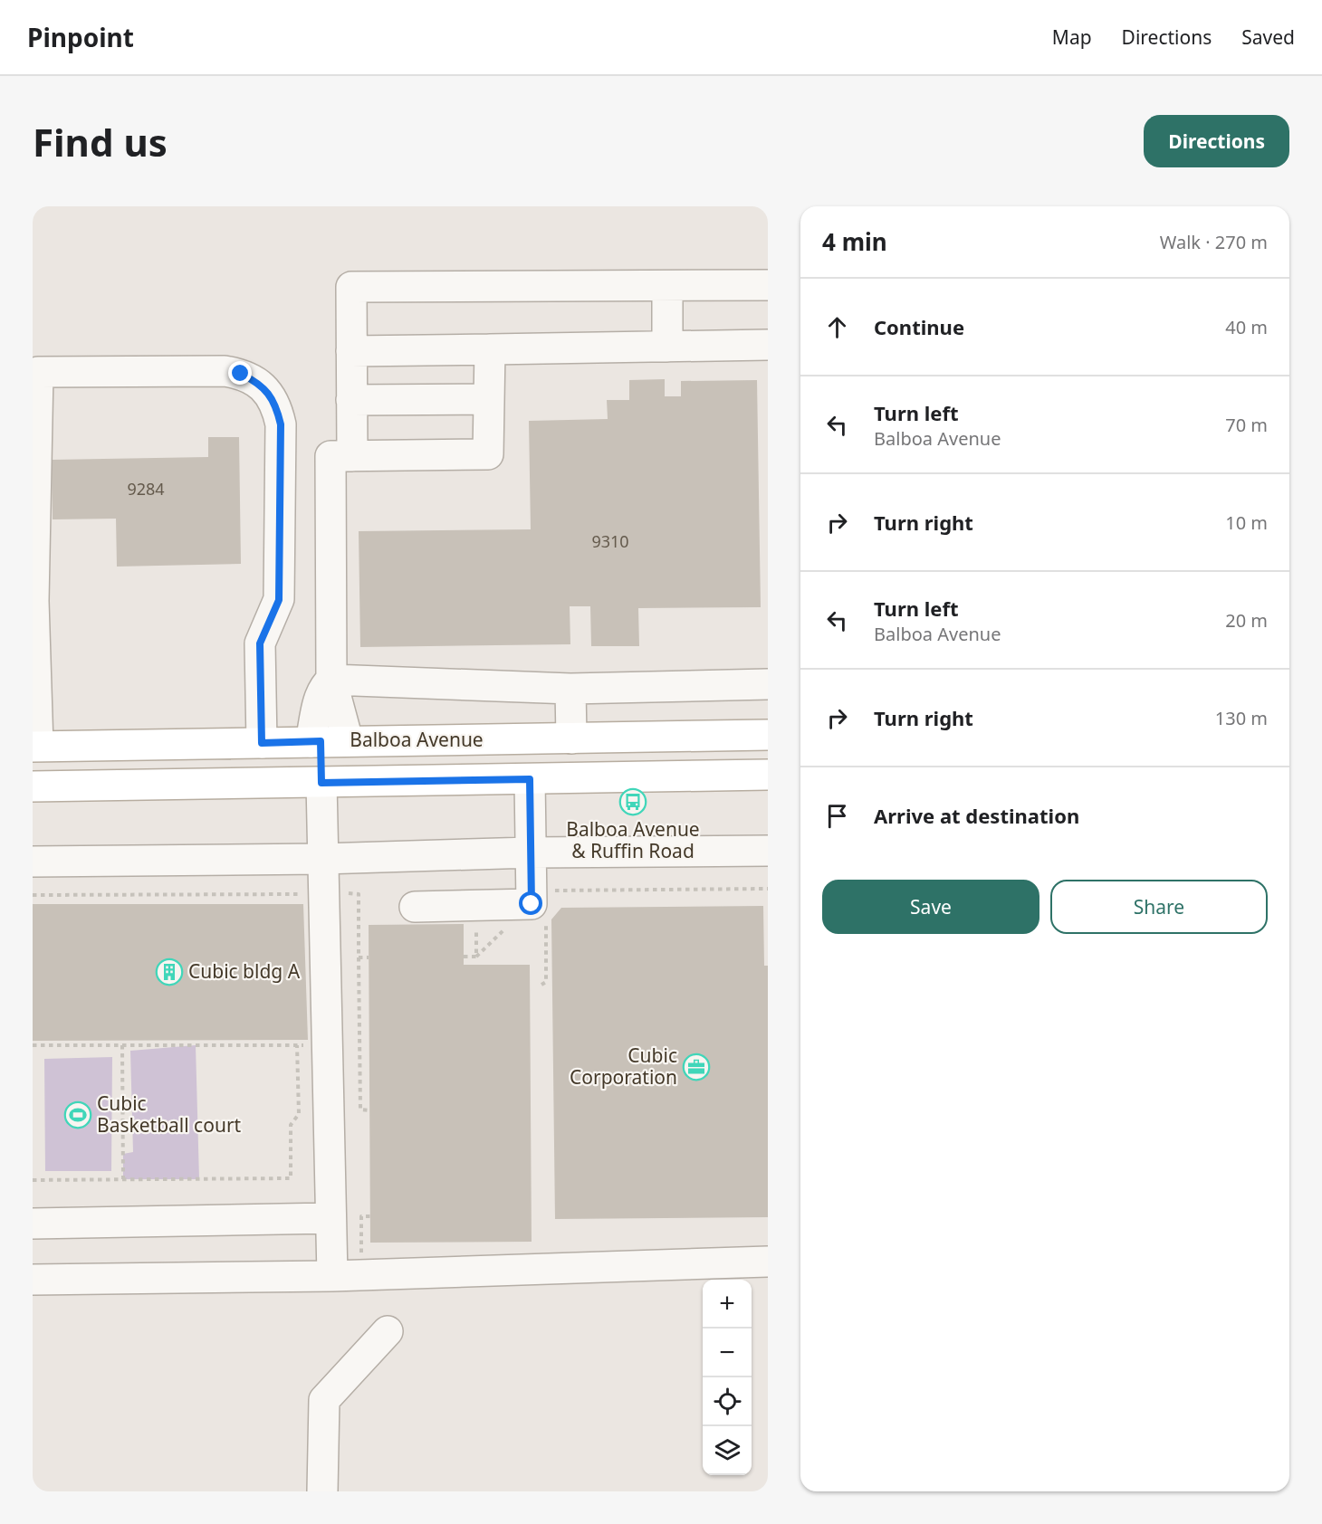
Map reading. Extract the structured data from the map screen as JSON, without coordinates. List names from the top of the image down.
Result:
{
  "streets": {
    "main road": ["Balboa Avenue"]
  },
  "places": {
    "bus stop": ["Balboa Avenue & Ruffin Road"],
    "building": ["Cubic bldg A"],
    "office": ["Cubic Corporation"],
    "sports": ["Cubic Basketball court"]
  },
  "house_numbers": ["9284", "9310"],
  "page": {
    "header": "Pinpoint",
    "nav": ["Map", "Directions", "Saved"],
    "buttons": [
      "Directions",
      ["Save", "Share"]
    ],
    "title": "Find us",
    "heading": ["4 min", "Walk · 270 m"],
    "list": [
      ["Continue", "40 m"],
      ["Turn left", "Balboa Avenue", "70 m"],
      ["Turn right", "10 m"],
      ["Turn left", "Balboa Avenue", "20 m"],
      ["Turn right", "130 m"],
      "Arrive at destination"
    ],
    "map_buttons": ["+", "−"]
  }
}
